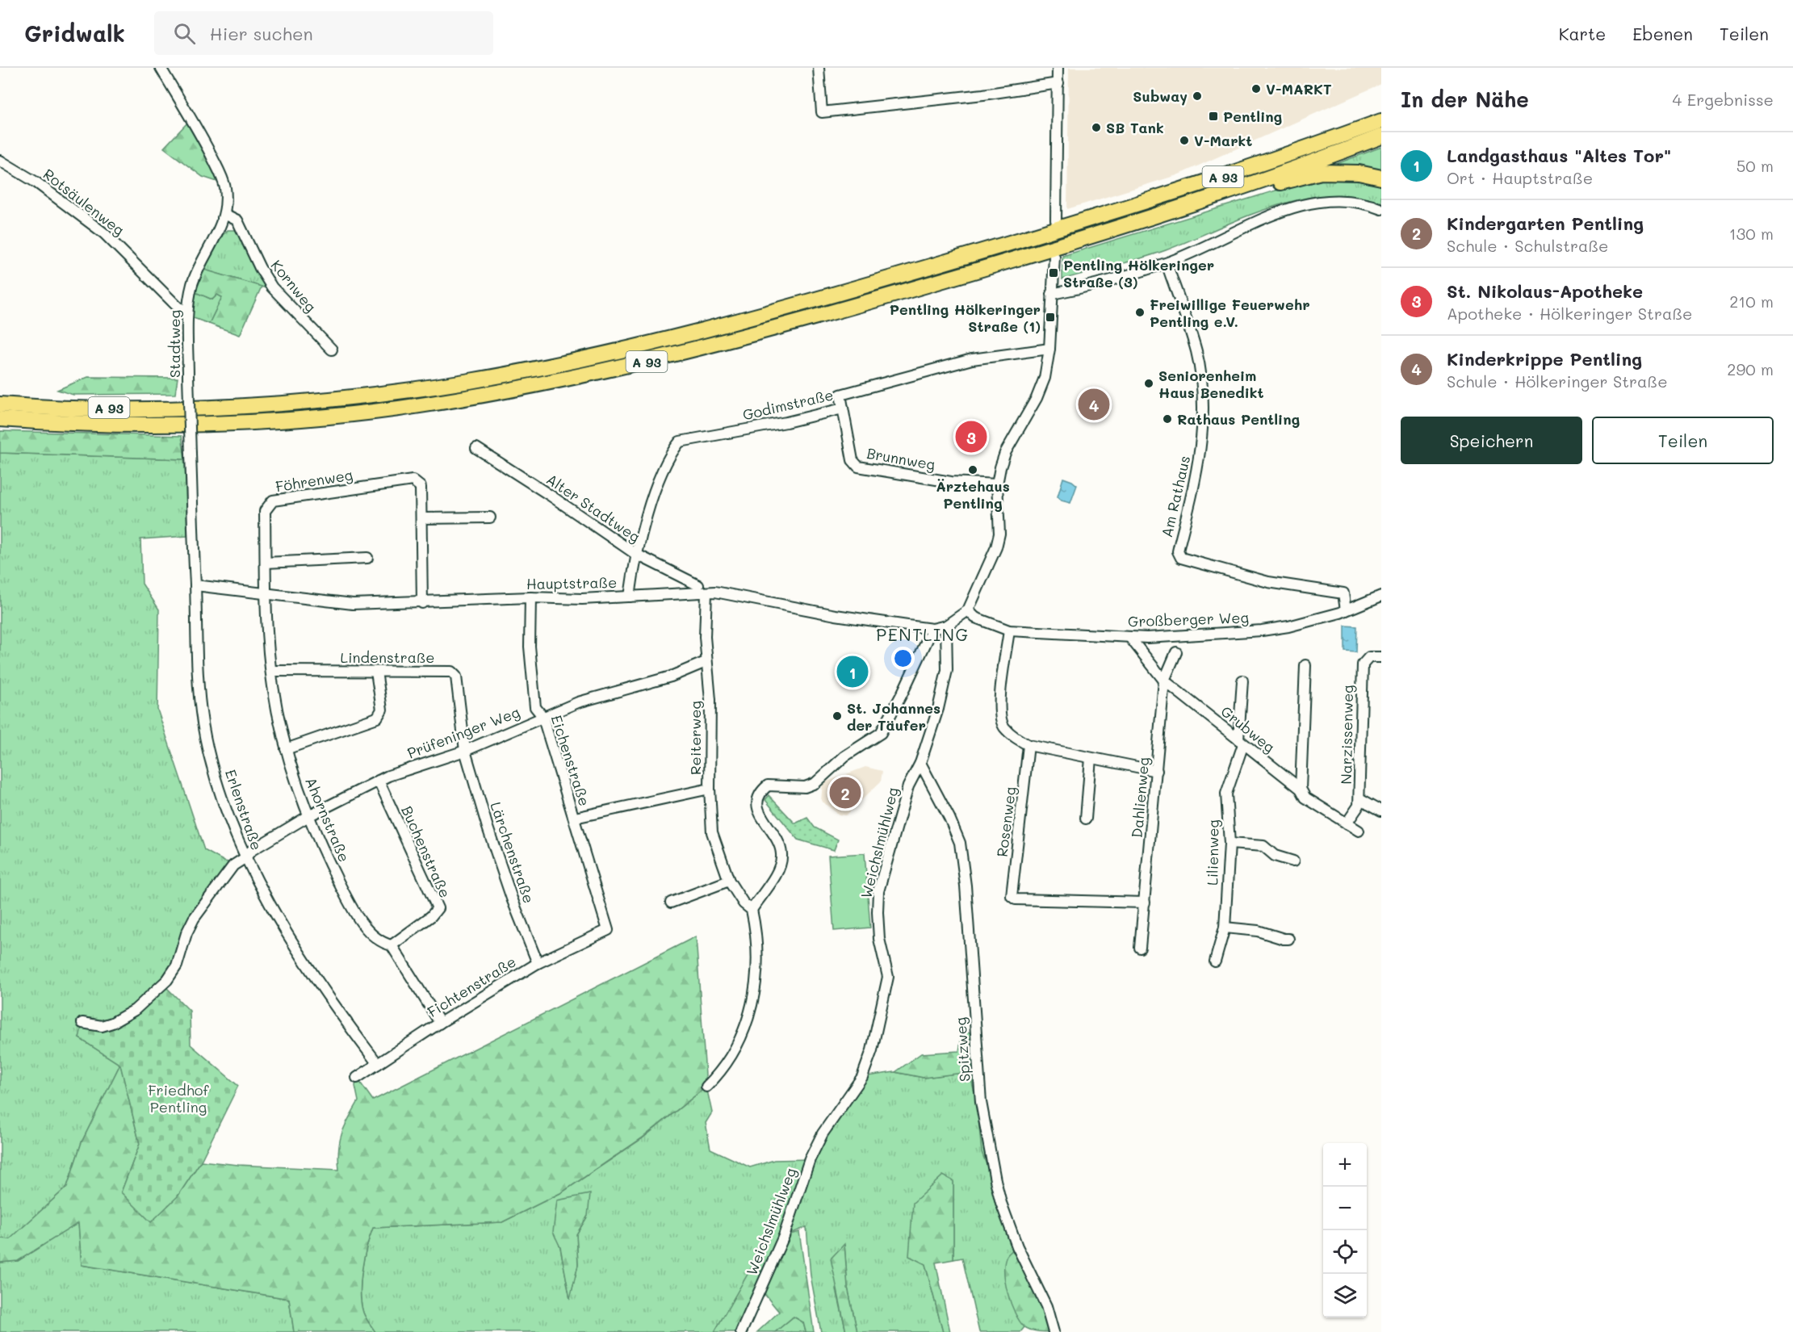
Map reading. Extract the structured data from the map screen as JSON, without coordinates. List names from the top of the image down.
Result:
{
  "streets": {
    "highway": ["A 93"],
    "street": [
      "Rotsäulenweg",
      "Kornweg",
      "Stadtweg",
      "Godimstraße",
      "Brunnweg",
      "Föhrenweg",
      "Am Rathaus",
      "Alter Stadtweg",
      "Hauptstraße",
      "Großberger Weg",
      "Lindenstraße",
      "Grubweg",
      "Prüfeninger Weg",
      "Narzissenweg",
      "Reiterweg",
      "Eichenstraße",
      "Dahlienweg",
      "Erlenstraße",
      "Ahornstraße",
      "Rosenweg",
      "Weichslmühlweg",
      "Buchenstraße",
      "Lärchenstraße",
      "Lilienweg",
      "Fichtenstraße",
      "Spitzweg"
    ]
  },
  "crossings": [
    ["Rotsäulenweg", "Stadtweg"],
    ["Kornweg", "Stadtweg"],
    ["Stadtweg", "Hauptstraße"],
    ["Stadtweg", "Erlenstraße"],
    ["Godimstraße", "Brunnweg"],
    ["Godimstraße", "Alter Stadtweg"],
    ["Godimstraße", "Hauptstraße"],
    ["Föhrenweg", "Hauptstraße"],
    ["Föhrenweg", "Ahornstraße"],
    ["Am Rathaus", "Großberger Weg"],
    ["Hauptstraße", "Reiterweg"],
    ["Hauptstraße", "Eichenstraße"],
    ["Hauptstraße", "Erlenstraße"],
    ["Hauptstraße", "Ahornstraße"],
    ["Hauptstraße", "Weichslmühlweg"],
    ["Großberger Weg", "Grubweg"],
    ["Lindenstraße", "Prüfeninger Weg"],
    ["Lindenstraße", "Ahornstraße"],
    ["Lindenstraße", "Lärchenstraße"],
    ["Grubweg", "Narzissenweg"],
    ["Grubweg", "Dahlienweg"],
    ["Grubweg", "Lilienweg"],
    ["Prüfeninger Weg", "Reiterweg"],
    ["Prüfeninger Weg", "Eichenstraße"],
    ["Prüfeninger Weg", "Erlenstraße"],
    ["Prüfeninger Weg", "Ahornstraße"],
    ["Prüfeninger Weg", "Buchenstraße"],
    ["Prüfeninger Weg", "Lärchenstraße"],
    ["Eichenstraße", "Fichtenstraße"],
    ["Dahlienweg", "Rosenweg"],
    ["Erlenstraße", "Fichtenstraße"],
    ["Ahornstraße", "Buchenstraße"],
    ["Ahornstraße", "Fichtenstraße"],
    ["Weichslmühlweg", "Spitzweg"],
    ["Lärchenstraße", "Fichtenstraße"]
  ],
  "districts": ["PENTLING"],
  "parks": ["Friedhof Pentling"],
  "places": {
    "other": [
      "V-MARKT",
      "Subway",
      "SB Tank",
      "V-Markt",
      "Freiwillige Feuerwehr Pentling e.V.",
      "Seniorenheim Haus Benedikt",
      "Rathaus Pentling",
      "Ärztehaus Pentling",
      "St. Johannes der Täufer"
    ],
    "transit": ["Pentling", "Pentling Hölkeringer Straße (3)", "Pentling Hölkeringer Straße (1)"]
  },
  "page": {
    "header": "Gridwalk",
    "search": "Hier suchen",
    "nav": ["Karte", "Ebenen", "Teilen"],
    "heading": ["In der Nähe", "4 Ergebnisse"],
    "list": [
      {
        "mark": "1",
        "name": "Landgasthaus \"Altes Tor\"",
        "note": "Ort · Hauptstraße",
        "value": "50 m"
      },
      {
        "mark": "2",
        "name": "Kindergarten Pentling",
        "note": "Schule · Schulstraße",
        "value": "130 m"
      },
      {
        "mark": "3",
        "name": "St. Nikolaus-Apotheke",
        "note": "Apotheke · Hölkeringer Straße",
        "value": "210 m"
      },
      {
        "mark": "4",
        "name": "Kinderkrippe Pentling",
        "note": "Schule · Hölkeringer Straße",
        "value": "290 m"
      }
    ],
    "pins": [
      "4",
      "3",
      "1",
      "2"
    ],
    "buttons": ["Speichern", "Teilen"],
    "map_buttons": ["+", "−"]
  }
}
